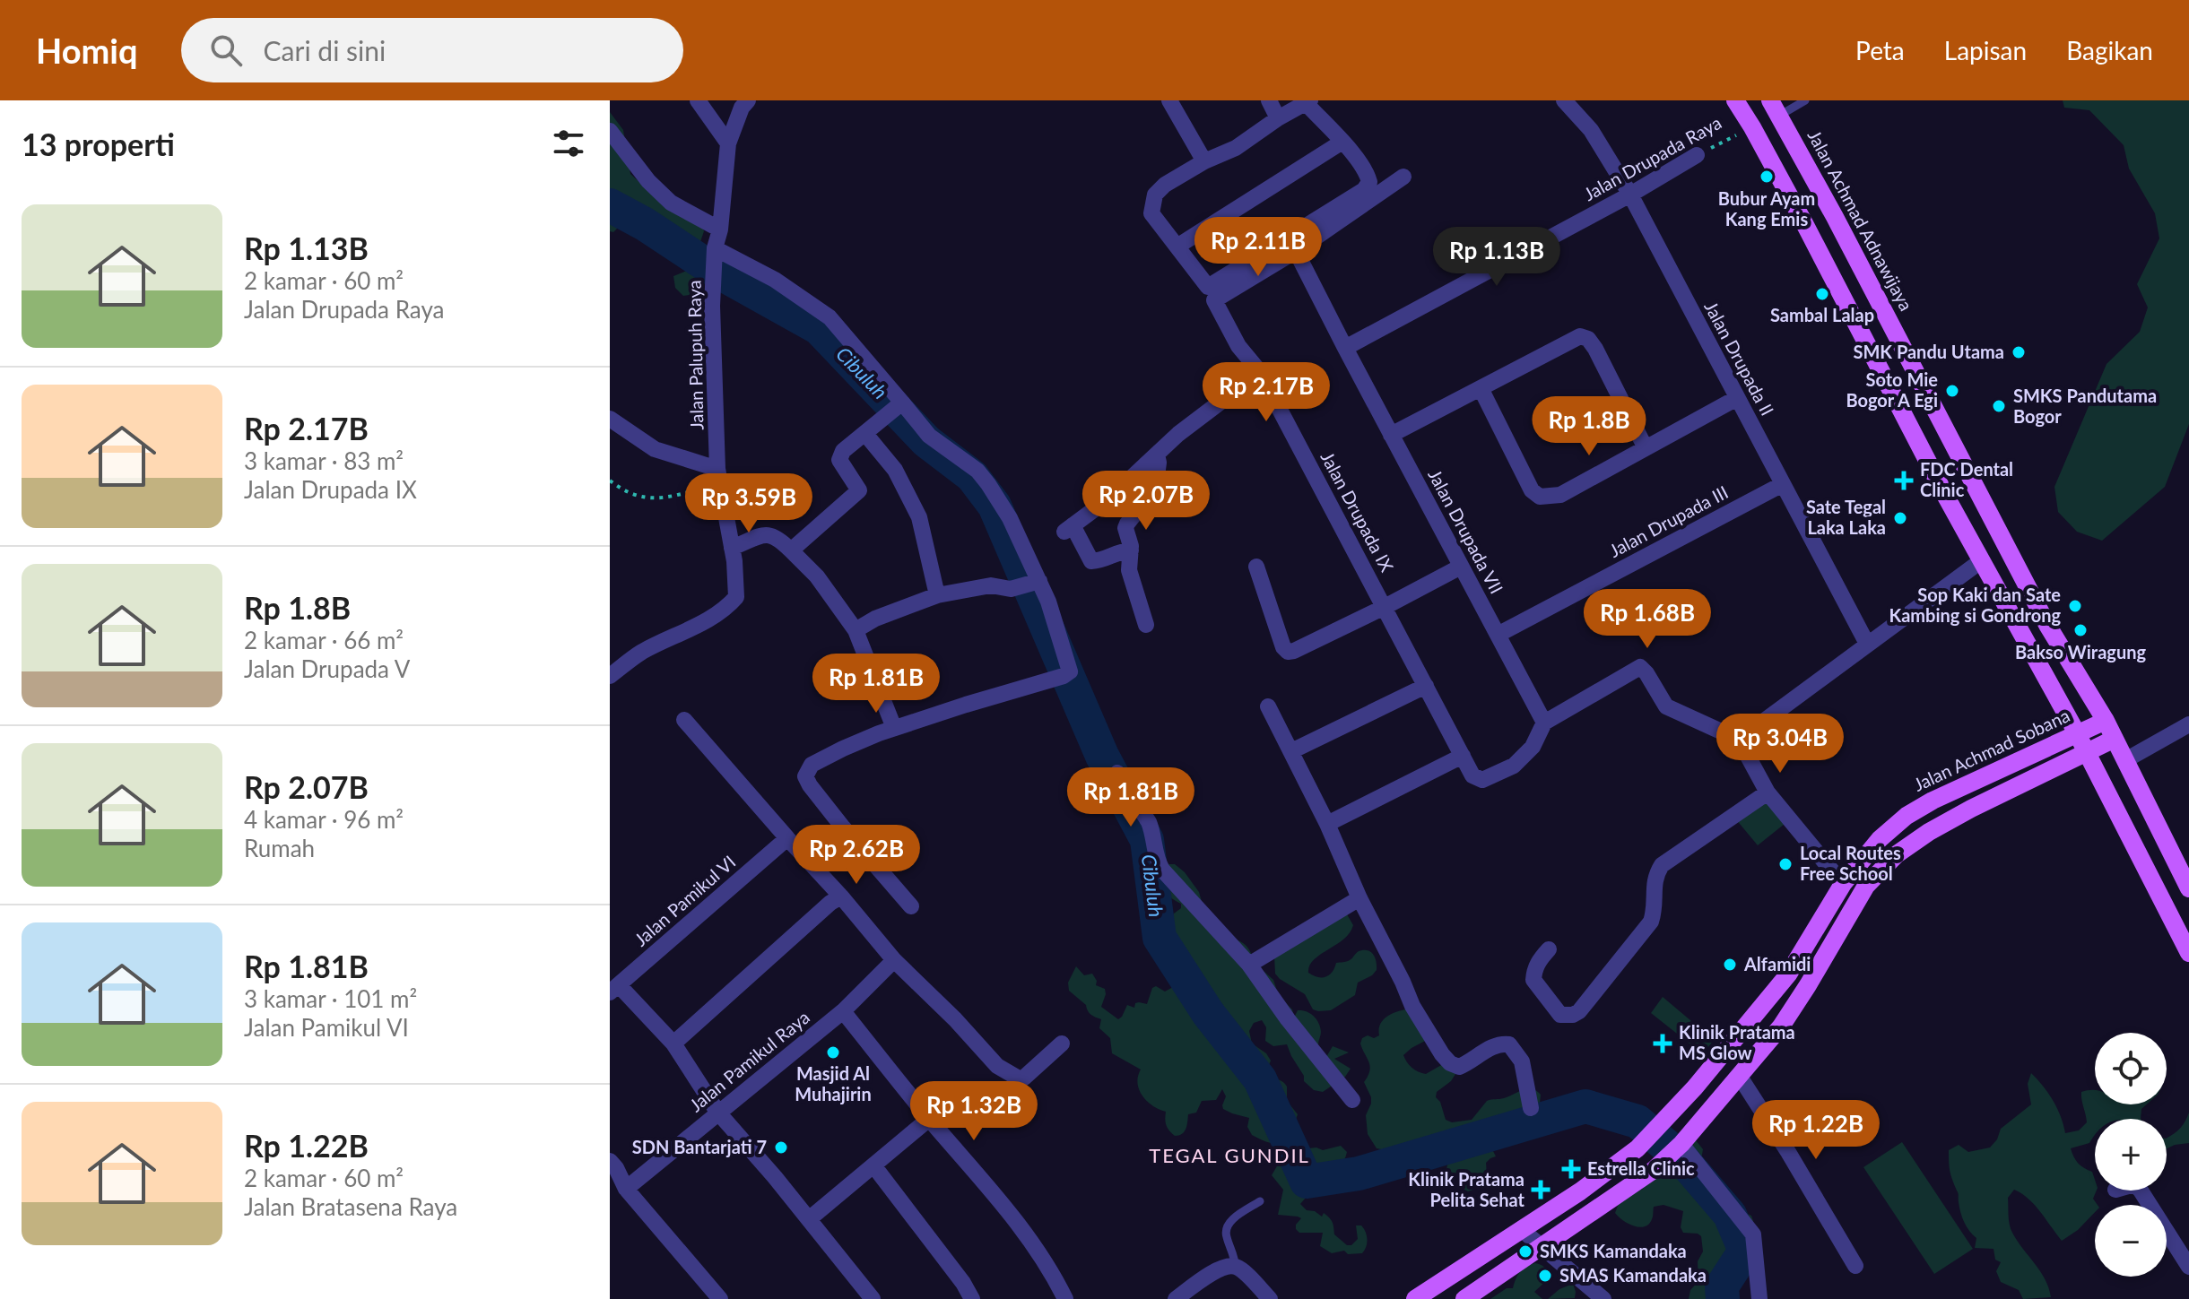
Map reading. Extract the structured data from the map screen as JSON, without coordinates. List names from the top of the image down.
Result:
{
  "streets": {
    "main road": ["Jalan Achmad Adnawijaya", "Jalan Achmad Sobana"],
    "street": [
      "Jalan Drupada Raya",
      "Jalan Palupuh Raya",
      "Jalan Drupada II",
      "Jalan Drupada IX",
      "Jalan Drupada III",
      "Jalan Drupada VII",
      "Jalan Pamikul VI",
      "Jalan Pamikul Raya"
    ]
  },
  "crossings": [
    ["Jalan Drupada Raya", "Jalan Drupada II"],
    ["Jalan Drupada Raya", "Jalan Drupada VII"],
    ["Jalan Achmad Adnawijaya", "Jalan Achmad Sobana"],
    ["Jalan Drupada II", "Jalan Drupada III"],
    ["Jalan Drupada IX", "Jalan Drupada VII"],
    ["Jalan Drupada III", "Jalan Drupada VII"]
  ],
  "districts": ["TEGAL GUNDIL"],
  "water": ["Cibuluh"],
  "places": {
    "other": [
      "Bubur Ayam Kang Emis",
      "Sambal Lalap",
      "SMK Pandu Utama",
      "Soto Mie Bogor A Egi",
      "SMKS Pandutama Bogor",
      "Sate Tegal Laka Laka",
      "Sop Kaki dan Sate Kambing si Gondrong",
      "Bakso Wiragung",
      "Local Routes Free School",
      "Alfamidi",
      "Masjid Al Muhajirin",
      "SDN Bantarjati 7",
      "SMKS Kamandaka",
      "SMAS Kamandaka"
    ],
    "health": [
      "FDC Dental Clinic",
      "Klinik Pratama MS Glow",
      "Estrella Clinic",
      "Klinik Pratama Pelita Sehat"
    ]
  },
  "page": {
    "header": "Homiq",
    "search": "Cari di sini",
    "nav": ["Peta", "Lapisan", "Bagikan"],
    "heading": "13 properti",
    "list": [
      {
        "name": "Rp 1.13B",
        "note": "2 kamar · 60 m² · Jalan Drupada Raya"
      },
      {
        "name": "Rp 2.17B",
        "note": "3 kamar · 83 m² · Jalan Drupada IX"
      },
      {
        "name": "Rp 1.8B",
        "note": "2 kamar · 66 m² · Jalan Drupada V"
      },
      {
        "name": "Rp 2.07B",
        "note": "4 kamar · 96 m² · Rumah"
      },
      {
        "name": "Rp 1.81B",
        "note": "3 kamar · 101 m² · Jalan Pamikul VI"
      },
      {
        "name": "Rp 1.22B",
        "note": "2 kamar · 60 m² · Jalan Bratasena Raya"
      }
    ],
    "price": [
      "Rp 2.11B",
      "Rp 1.13B",
      "Rp 2.17B",
      "Rp 1.8B",
      "Rp 2.07B",
      "Rp 3.59B",
      "Rp 1.68B",
      "Rp 1.81B",
      "Rp 3.04B",
      "Rp 1.81B",
      "Rp 2.62B",
      "Rp 1.32B",
      "Rp 1.22B"
    ],
    "map_buttons": ["+", "−"]
  }
}
